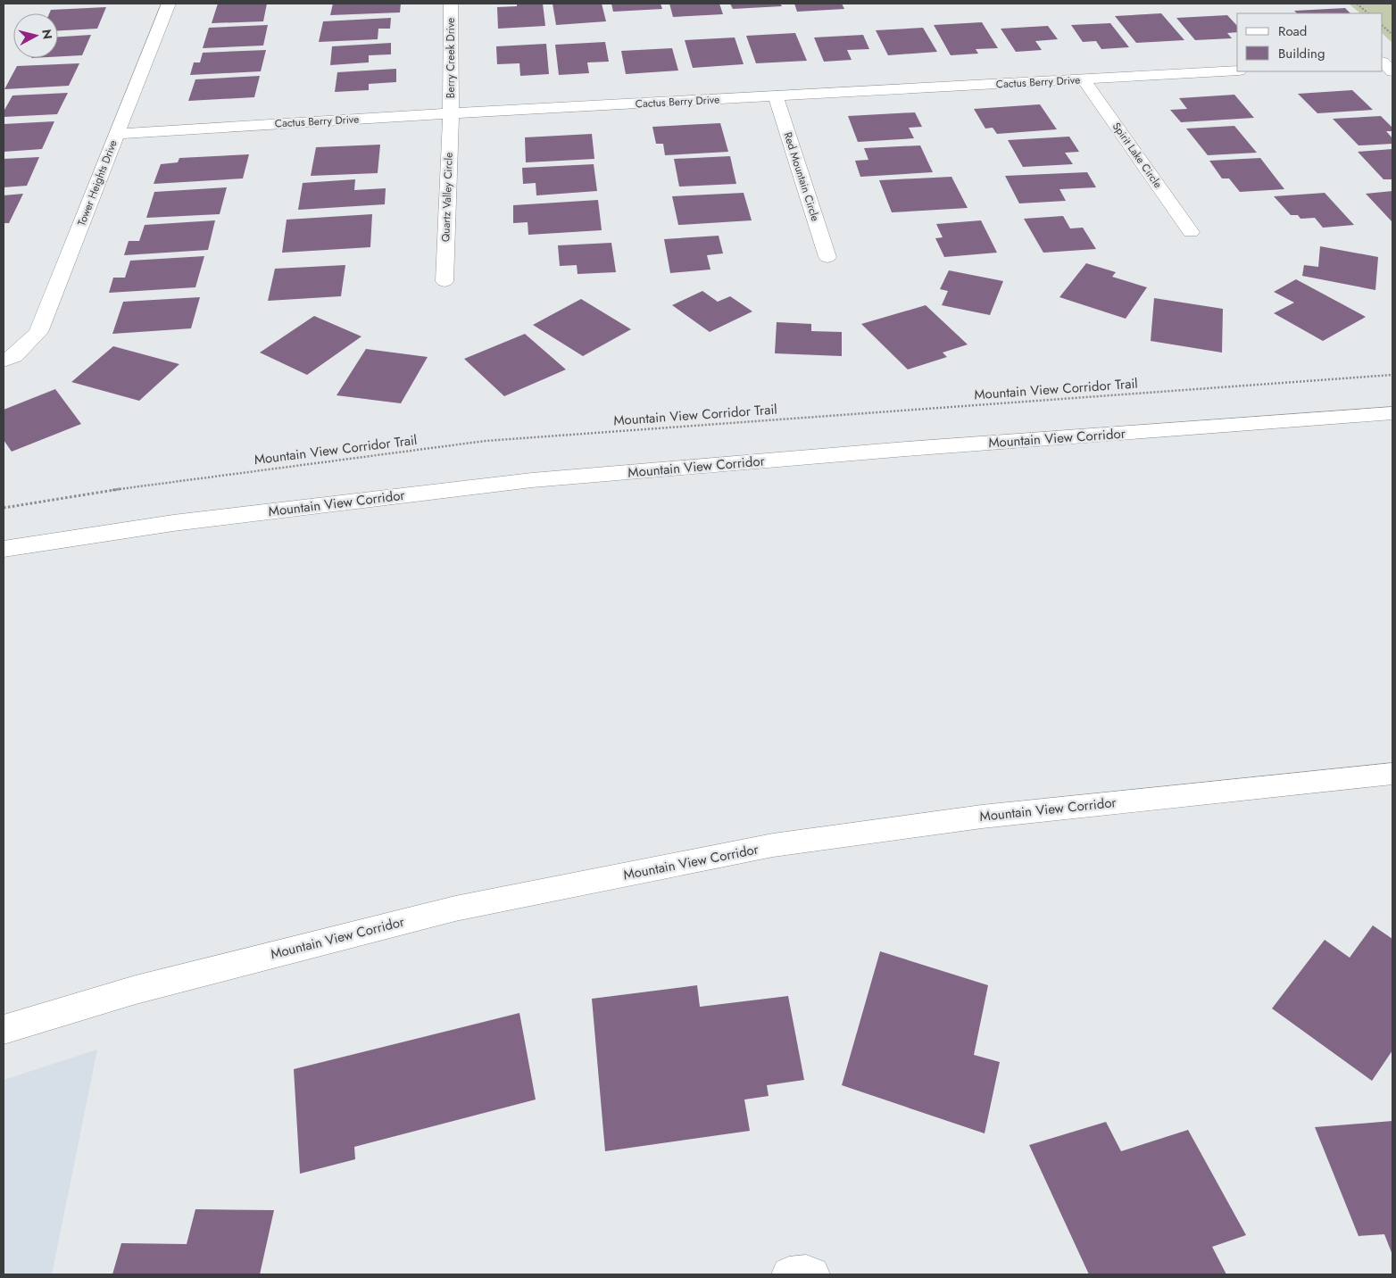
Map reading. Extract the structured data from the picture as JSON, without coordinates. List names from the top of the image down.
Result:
{
  "streets": {
    "main road": [
      "Berry Creek Drive",
      "Cactus Berry Drive",
      "Spirit Lake Circle",
      "Red Mountain Circle",
      "Tower Heights Drive",
      "Quartz Valley Circle",
      "Mountain View Corridor"
    ],
    "path": ["Mountain View Corridor Trail"]
  },
  "crossings": [
    ["Berry Creek Drive", "Cactus Berry Drive"],
    ["Berry Creek Drive", "Quartz Valley Circle"],
    ["Cactus Berry Drive", "Spirit Lake Circle"],
    ["Cactus Berry Drive", "Red Mountain Circle"],
    ["Cactus Berry Drive", "Tower Heights Drive"],
    ["Cactus Berry Drive", "Quartz Valley Circle"]
  ],
  "legend": ["Road", "Building"],
  "north": "right"
}
